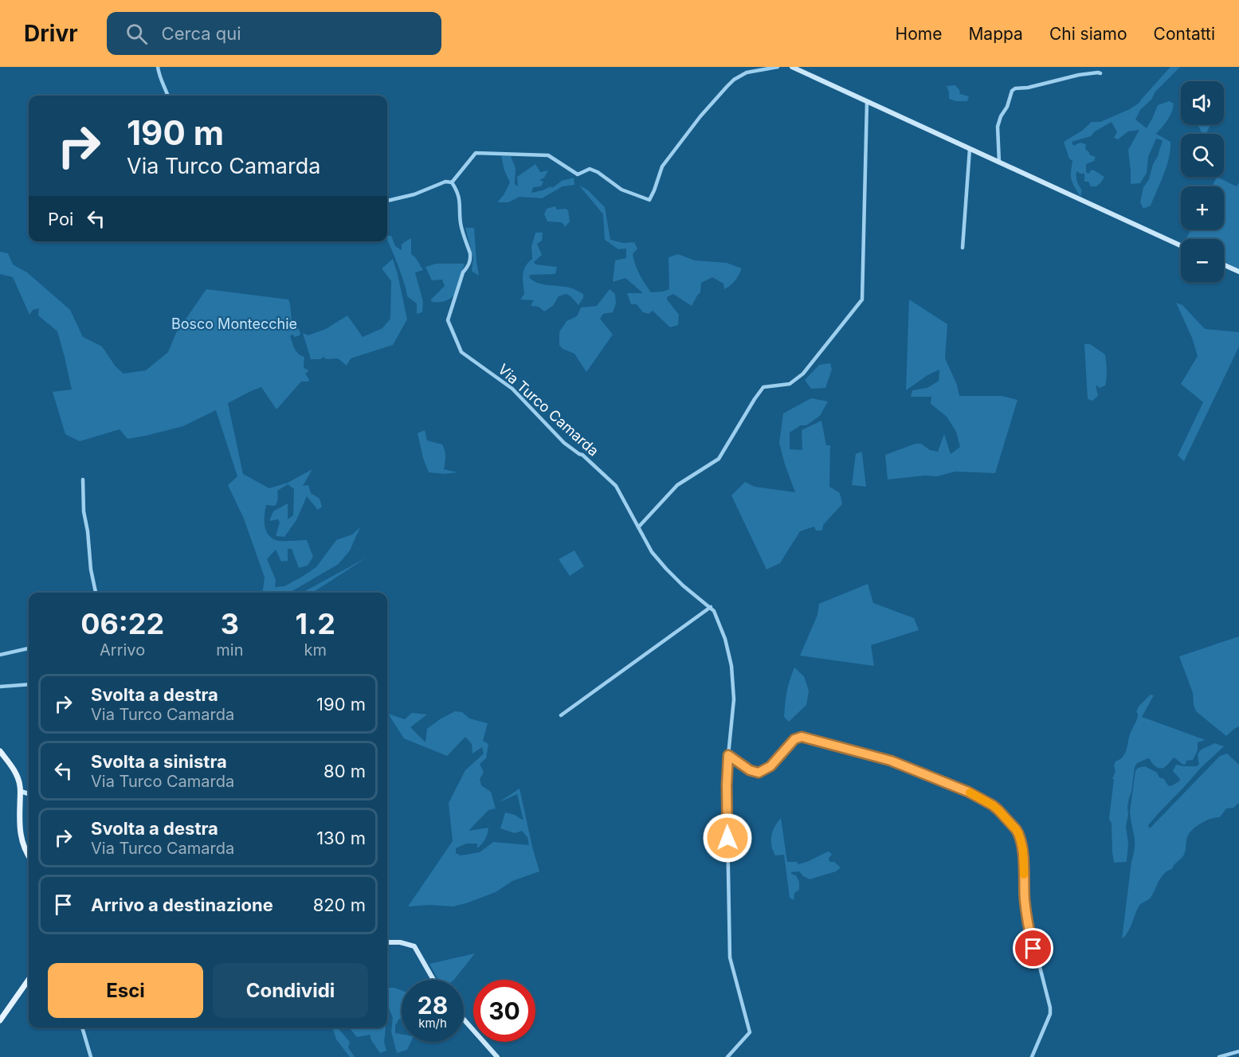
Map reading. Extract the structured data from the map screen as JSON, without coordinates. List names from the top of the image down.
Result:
{
  "streets": {
    "street": ["Via Turco Camarda"]
  },
  "parks": ["Bosco Montecchie"],
  "page": {
    "header": "Drivr",
    "search": "Cerca qui",
    "nav": [
      "Home",
      "Mappa",
      "Chi siamo",
      "Contatti"
    ],
    "map_buttons": ["+", "−"],
    "turn": ["190 m", "Via Turco Camarda"],
    "then": "Poi",
    "eta": [
      "06:22",
      "Arrivo",
      "3",
      "min",
      "1.2",
      "km"
    ],
    "list": [
      {
        "name": "Svolta a destra",
        "note": "Via Turco Camarda",
        "value": "190 m"
      },
      {
        "name": "Svolta a sinistra",
        "note": "Via Turco Camarda",
        "value": "80 m"
      },
      {
        "name": "Svolta a destra",
        "note": "Via Turco Camarda",
        "value": "130 m"
      },
      {
        "name": "Arrivo a destinazione",
        "value": "820 m"
      }
    ],
    "buttons": ["Esci", "Condividi"],
    "speed": "28 km/h",
    "limit": "30"
  }
}
